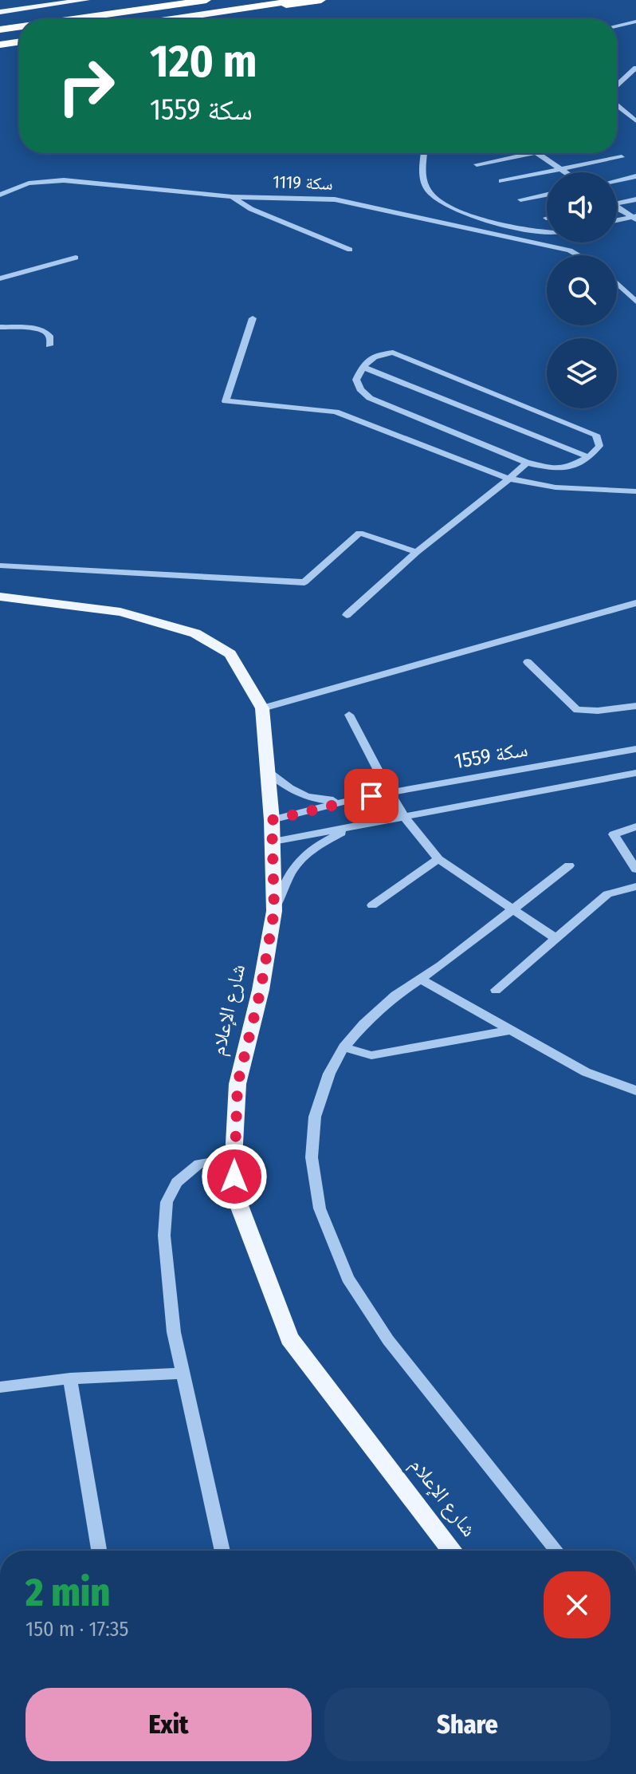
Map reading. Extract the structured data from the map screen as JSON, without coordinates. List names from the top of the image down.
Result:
{
  "streets": {
    "main road": ["شارع الإعلام"],
    "street": ["سكة 1119", "سكة 1559"]
  },
  "crossings": [
    ["سكة 1559", "شارع الإعلام"]
  ],
  "page": {
    "turn": ["120 m", "سكة 1559"],
    "heading": ["2 min", "150 m · 17:35"],
    "buttons": ["Exit", "Share"]
  }
}
